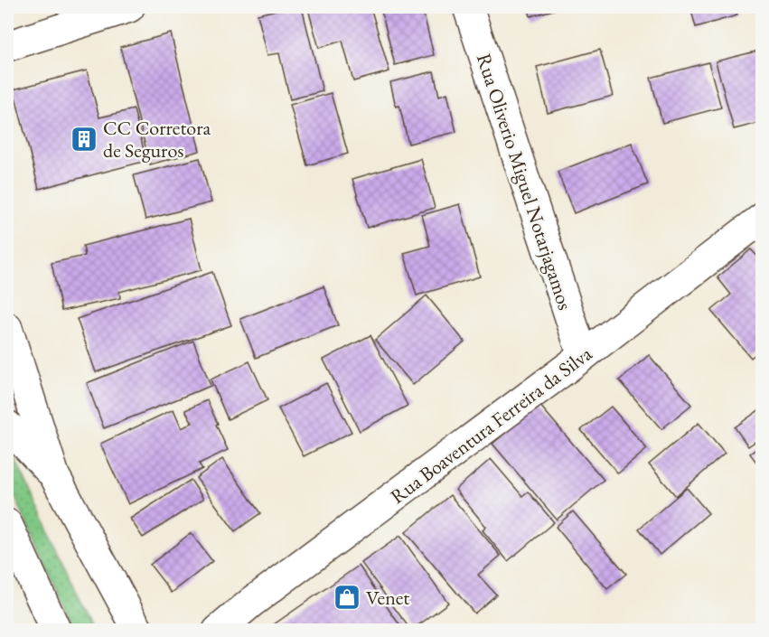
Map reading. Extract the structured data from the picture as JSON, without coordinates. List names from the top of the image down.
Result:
{
  "streets": {
    "street": ["Rua Oliverio Miguel Notarjagamos", "Rua Boaventura Ferreira da Silva"]
  },
  "crossings": [
    ["Rua Oliverio Miguel Notarjagamos", "Rua Boaventura Ferreira da Silva"]
  ],
  "places": {
    "building": ["CC Corretora de Seguros"],
    "shop": ["Venet"]
  }
}
